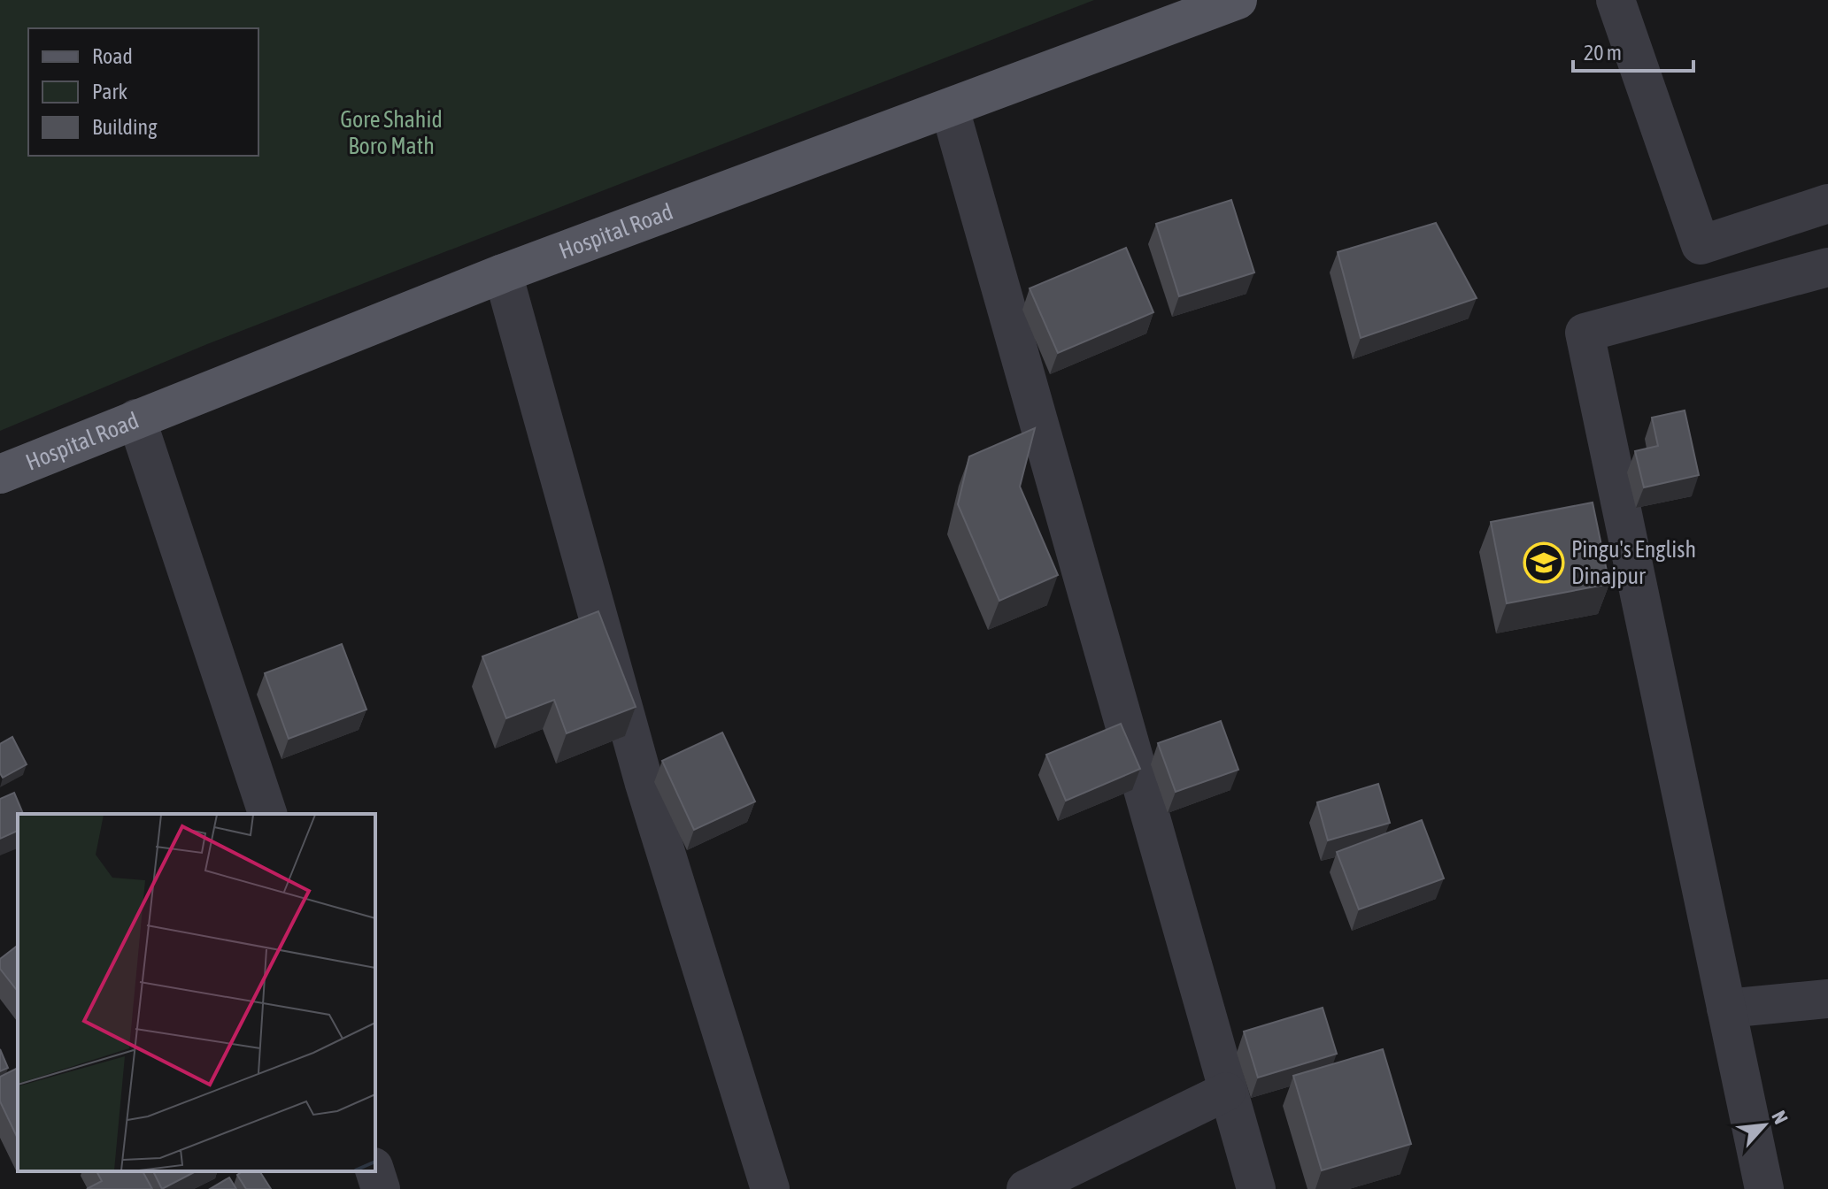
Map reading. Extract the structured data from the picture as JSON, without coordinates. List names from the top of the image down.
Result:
{
  "streets": {
    "main road": ["Hospital Road"]
  },
  "parks": ["Gore Shahid Boro Math"],
  "places": {
    "school or university": ["Pingu's English Dinajpur"]
  },
  "legend": ["Road", "Park", "Building"],
  "scale_bar": "20 m",
  "north": "top right"
}
